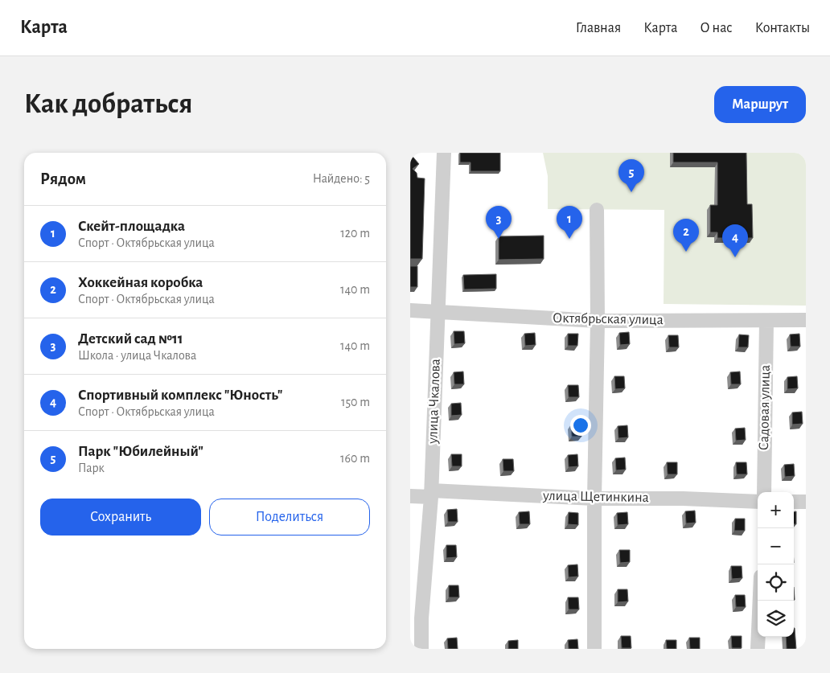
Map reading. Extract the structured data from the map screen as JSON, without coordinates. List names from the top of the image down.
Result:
{
  "streets": {
    "street": [
      "Октябрьская улица",
      "улица Чкалова",
      "Садовая улица",
      "улица Щетинкина"
    ]
  },
  "crossings": [
    ["Октябрьская улица", "улица Чкалова"],
    ["Октябрьская улица", "Садовая улица"],
    ["улица Чкалова", "улица Щетинкина"]
  ],
  "page": {
    "header": "Карта",
    "nav": [
      "Главная",
      "Карта",
      "О нас",
      "Контакты"
    ],
    "buttons": [
      "Маршрут",
      ["Сохранить", "Поделиться"]
    ],
    "title": "Как добраться",
    "heading": ["Рядом", "Найдено: 5"],
    "pins": [
      "5",
      "1",
      "3",
      "2",
      "4"
    ],
    "list": [
      {
        "mark": "1",
        "name": "Скейт-площадка",
        "note": "Спорт · Октябрьская улица",
        "value": "120 m"
      },
      {
        "mark": "2",
        "name": "Хоккейная коробка",
        "note": "Спорт · Октябрьская улица",
        "value": "140 m"
      },
      {
        "mark": "3",
        "name": "Детский сад №11",
        "note": "Школа · улица Чкалова",
        "value": "140 m"
      },
      {
        "mark": "4",
        "name": "Спортивный комплекс \"Юность\"",
        "note": "Спорт · Октябрьская улица",
        "value": "150 m"
      },
      {
        "mark": "5",
        "name": "Парк \"Юбилейный\"",
        "note": "Парк",
        "value": "160 m"
      }
    ],
    "map_buttons": ["+", "−"]
  }
}
